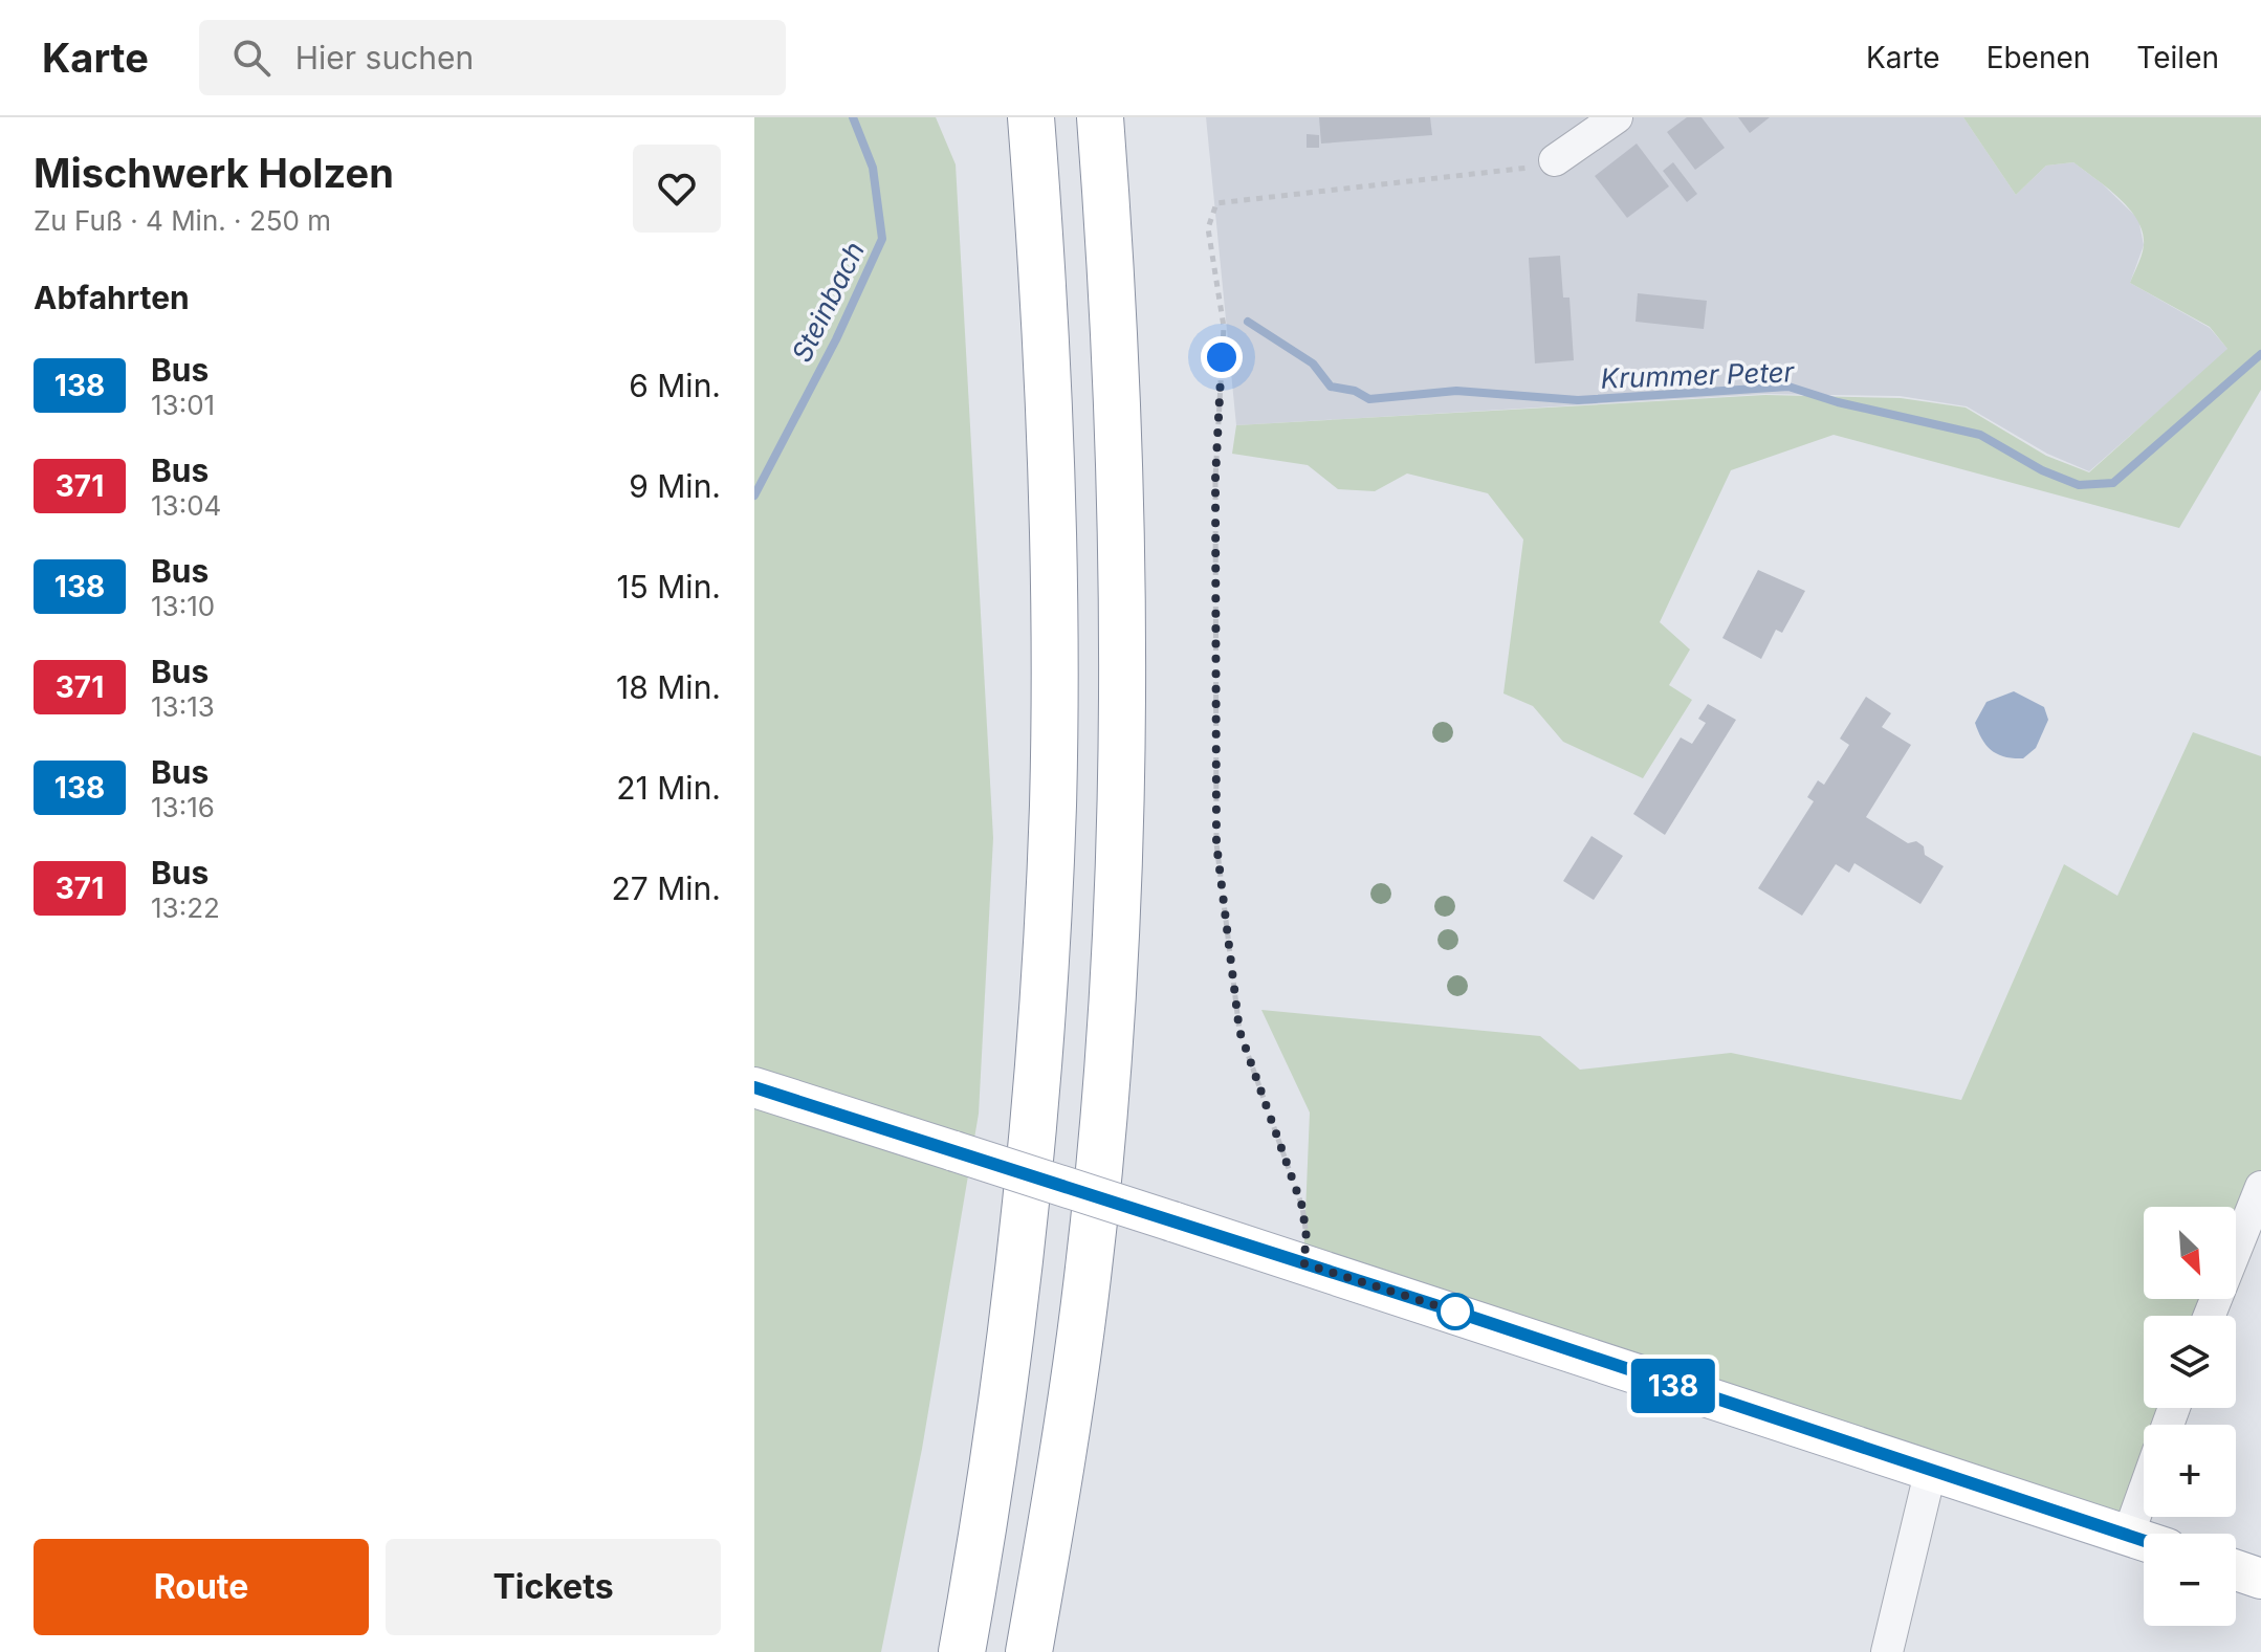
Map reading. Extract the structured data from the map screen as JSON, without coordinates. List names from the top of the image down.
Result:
{
  "water": ["Steinbach", "Krummer Peter"],
  "lines": ["bus line 138"],
  "north": "bottom right",
  "page": {
    "header": "Karte",
    "search": "Hier suchen",
    "nav": ["Karte", "Ebenen", "Teilen"],
    "heading": [
      ["Mischwerk Holzen", "Zu Fuß · 4 Min. · 250 m"],
      "Abfahrten"
    ],
    "on_map": "138",
    "list": [
      {
        "mark": "138",
        "name": "Bus",
        "note": "13:01",
        "value": "6 Min."
      },
      {
        "mark": "371",
        "name": "Bus",
        "note": "13:04",
        "value": "9 Min."
      },
      {
        "mark": "138",
        "name": "Bus",
        "note": "13:10",
        "value": "15 Min."
      },
      {
        "mark": "371",
        "name": "Bus",
        "note": "13:13",
        "value": "18 Min."
      },
      {
        "mark": "138",
        "name": "Bus",
        "note": "13:16",
        "value": "21 Min."
      },
      {
        "mark": "371",
        "name": "Bus",
        "note": "13:22",
        "value": "27 Min."
      }
    ],
    "map_buttons": ["+", "−"],
    "buttons": ["Route", "Tickets"]
  }
}
